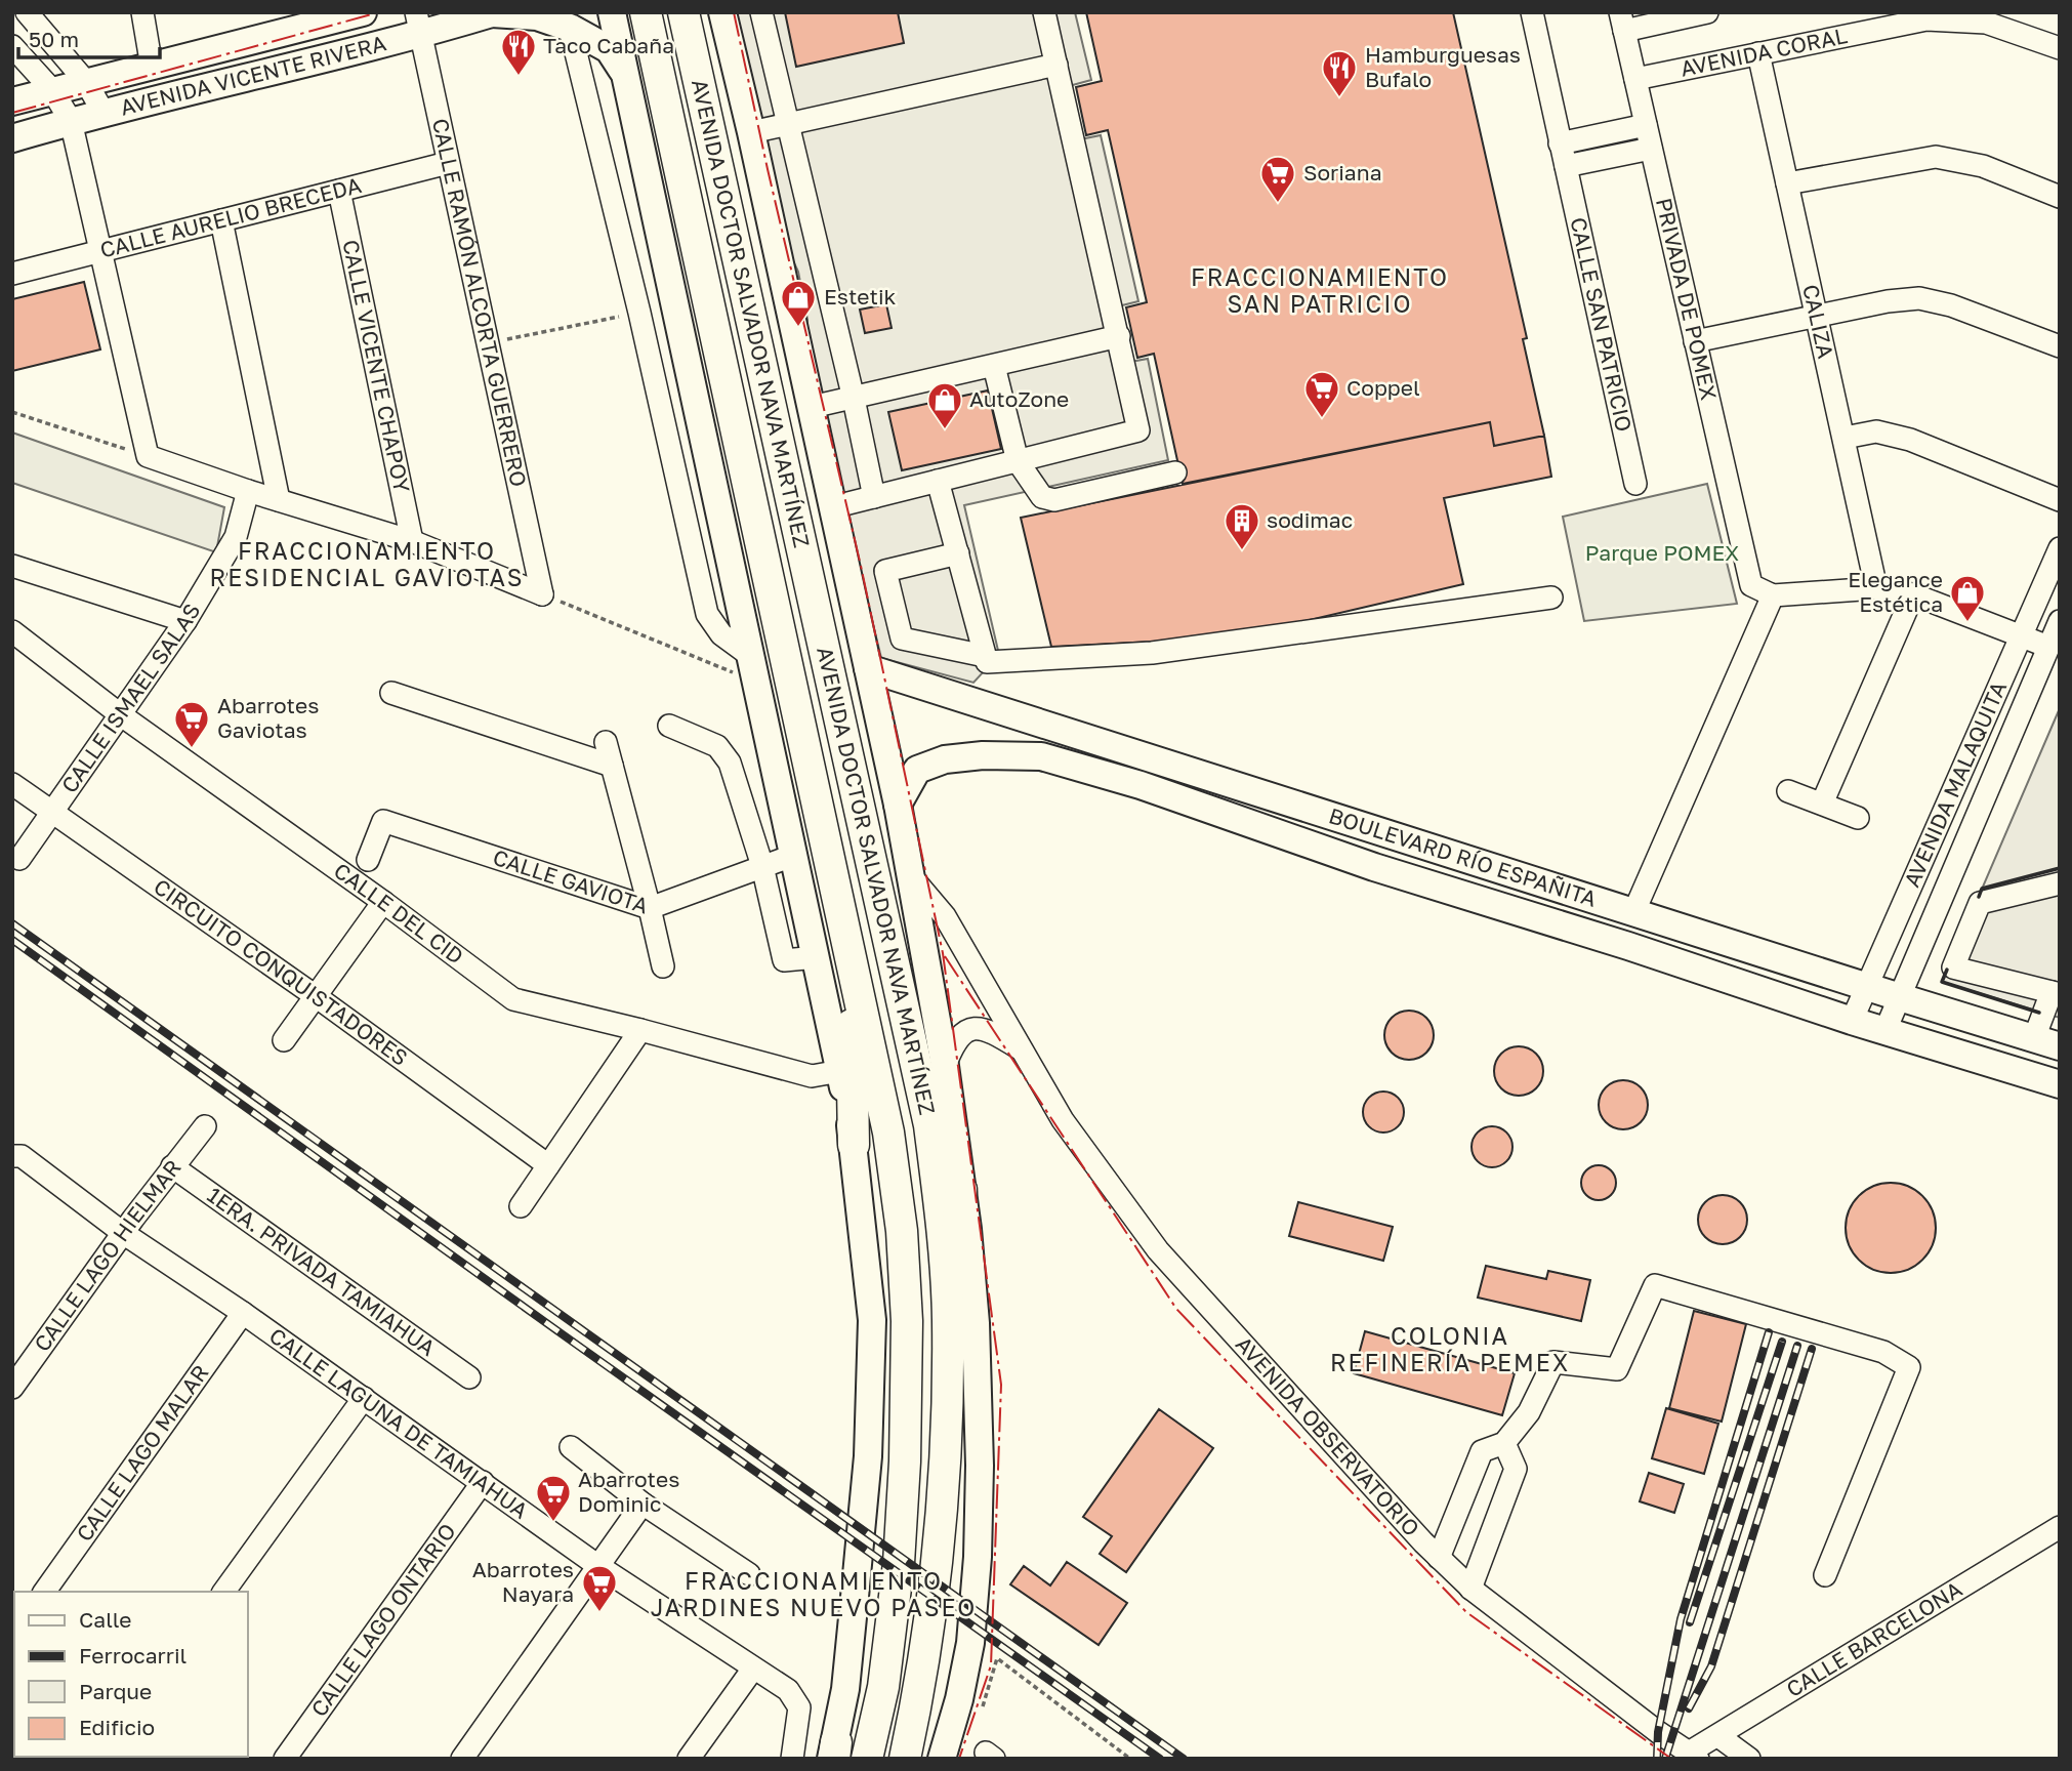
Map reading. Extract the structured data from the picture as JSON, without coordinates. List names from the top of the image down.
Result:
{
  "streets": {
    "highway": ["AVENIDA DOCTOR SALVADOR NAVA MARTÍNEZ"],
    "main road": ["AVENIDA VICENTE RIVERA", "BOULEVARD RÍO ESPAÑITA"],
    "street": [
      "AVENIDA CORAL",
      "CALLE AURELIO BRECEDA",
      "PRIVADA DE POMEX",
      "CALLE RAMÓN ALCORTA GUERRERO",
      "CALIZA",
      "CALLE SAN PATRICIO",
      "CALLE VICENTE CHAPOY",
      "CALLE ISMAEL SALAS",
      "AVENIDA MALAQUITA",
      "CALLE GAVIOTA",
      "CALLE DEL CID",
      "CIRCUITO CONQUISTADORES",
      "CALLE LAGO HIELMAR",
      "1ERA. PRIVADA TAMIAHUA",
      "CALLE LAGUNA DE TAMIAHUA",
      "AVENIDA OBSERVATORIO",
      "CALLE LAGO MALAR",
      "CALLE LAGO ONTARIO",
      "CALLE BARCELONA"
    ]
  },
  "crossings": [
    ["AVENIDA CORAL", "PRIVADA DE POMEX"],
    ["AVENIDA CORAL", "CALIZA"],
    ["AVENIDA VICENTE RIVERA", "CALLE RAMÓN ALCORTA GUERRERO"],
    ["CALLE AURELIO BRECEDA", "CALLE RAMÓN ALCORTA GUERRERO"],
    ["CALLE AURELIO BRECEDA", "CALLE VICENTE CHAPOY"],
    ["AVENIDA DOCTOR SALVADOR NAVA MARTÍNEZ", "BOULEVARD RÍO ESPAÑITA"],
    ["AVENIDA DOCTOR SALVADOR NAVA MARTÍNEZ", "AVENIDA OBSERVATORIO"],
    ["CALLE ISMAEL SALAS", "CALLE DEL CID"],
    ["CALLE ISMAEL SALAS", "CIRCUITO CONQUISTADORES"],
    ["AVENIDA MALAQUITA", "BOULEVARD RÍO ESPAÑITA"],
    ["CALLE LAGO HIELMAR", "1ERA. PRIVADA TAMIAHUA"],
    ["CALLE LAGO HIELMAR", "CALLE LAGUNA DE TAMIAHUA"],
    ["CALLE LAGUNA DE TAMIAHUA", "CALLE LAGO MALAR"],
    ["CALLE LAGUNA DE TAMIAHUA", "CALLE LAGO ONTARIO"],
    ["AVENIDA OBSERVATORIO", "CALLE BARCELONA"]
  ],
  "districts": [
    "FRACCIONAMIENTO SAN PATRICIO",
    "FRACCIONAMIENTO RESIDENCIAL GAVIOTAS",
    "COLONIA REFINERÍA PEMEX",
    "FRACCIONAMIENTO JARDINES NUEVO PASEO"
  ],
  "parks": ["Parque POMEX"],
  "places": {
    "restaurant": ["Taco Cabaña", "Hamburguesas Bufalo"],
    "supermarket": [
      "Soriana",
      "Coppel",
      "Abarrotes Gaviotas",
      "Abarrotes Dominic",
      "Abarrotes Nayara"
    ],
    "shop": ["Estetik", "AutoZone", "Elegance Estética"],
    "building": ["sodimac"]
  },
  "legend": [
    "Calle",
    "Ferrocarril",
    "Parque",
    "Edificio"
  ],
  "scale_bar": "50 m"
}
